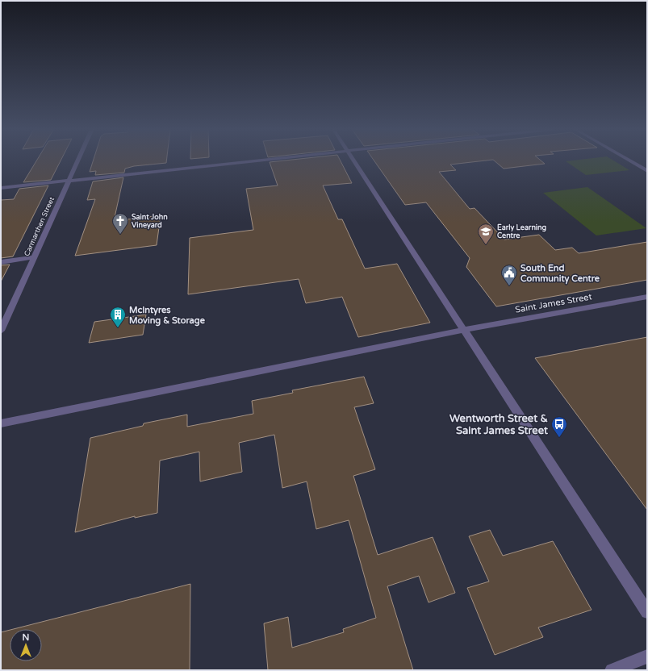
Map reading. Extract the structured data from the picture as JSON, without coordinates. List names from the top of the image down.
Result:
{
  "streets": {
    "street": ["Carmarthen Street", "Saint James Street"]
  },
  "places": {
    "church": ["Saint John Vineyard"],
    "school or university": ["Early Learning Centre"],
    "public building": ["South End Community Centre"],
    "building": ["McIntyres Moving & Storage"],
    "bus stop": ["Wentworth Street & Saint James Street"]
  },
  "north": "top"
}
